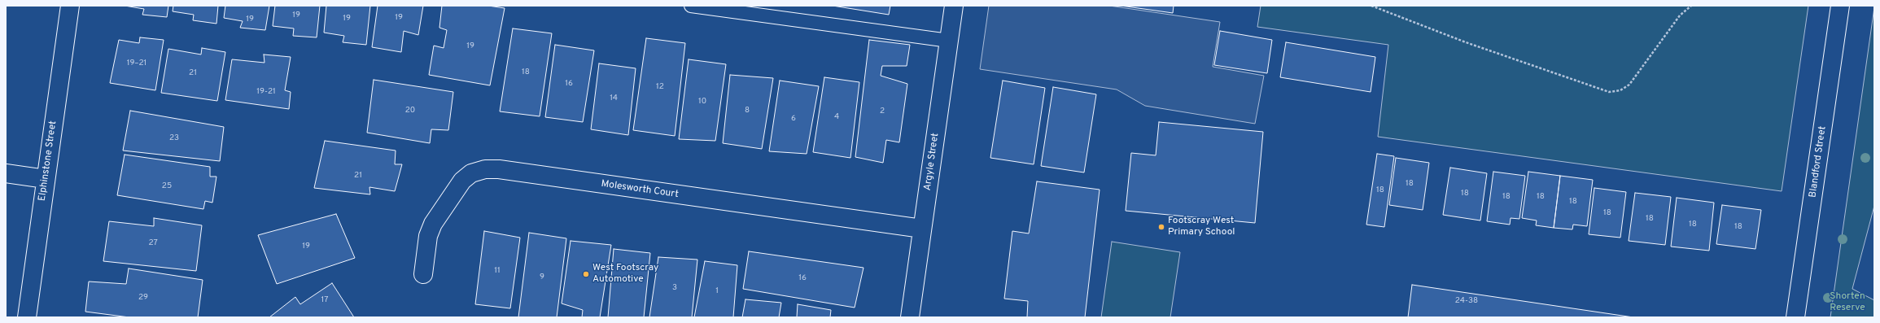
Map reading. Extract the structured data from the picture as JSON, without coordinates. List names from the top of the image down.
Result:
{
  "streets": {
    "street": [
      "Elphinstone Street",
      "Argyle Street",
      "Blandford Street",
      "Molesworth Court"
    ]
  },
  "crossings": [
    ["Argyle Street", "Molesworth Court"]
  ],
  "parks": ["Shorten Reserve"],
  "places": ["Footscray West Primary School", "West Footscray Automotive"],
  "house_numbers": [
    "19",
    "19",
    "19",
    "19",
    "19",
    "19–21",
    "18",
    "21",
    "16",
    "12",
    "19-21",
    "14",
    "10",
    "20",
    "8",
    "2",
    "4",
    "6",
    "23",
    "21",
    "18",
    "25",
    "18",
    "18",
    "18",
    "18",
    "18",
    "18",
    "18",
    "18",
    "18",
    "27",
    "19",
    "11",
    "9",
    "16",
    "3",
    "1",
    "29",
    "17",
    "24-38"
  ]
}
